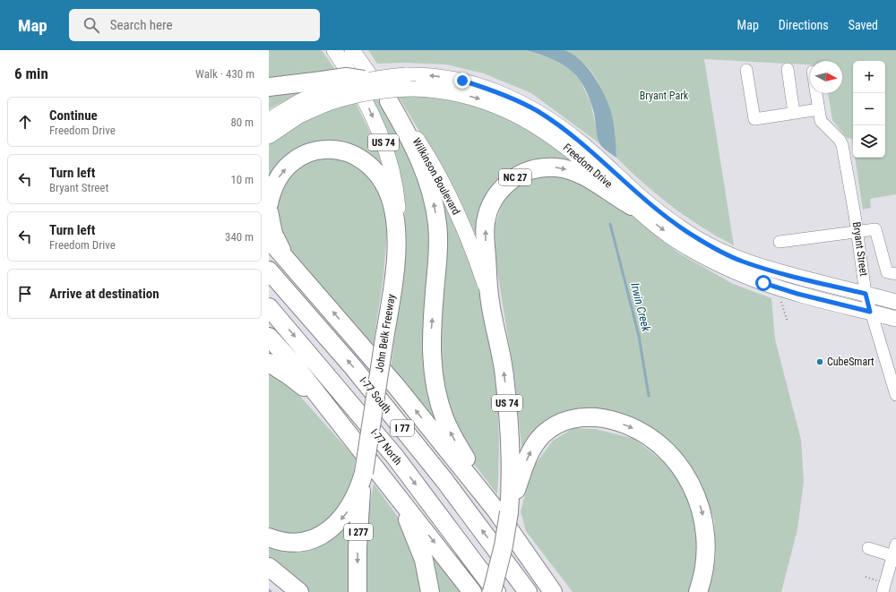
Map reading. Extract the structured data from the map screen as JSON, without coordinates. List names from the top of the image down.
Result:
{
  "streets": {
    "highway": [
      "US 74",
      "NC 27",
      "John Belk Freeway",
      "I-77 South",
      "I 77",
      "I-77 North",
      "I 277"
    ],
    "main road": ["Freedom Drive", "Wilkinson Boulevard"],
    "street": ["Bryant Street"]
  },
  "crossings": [
    ["US 74", "Wilkinson Boulevard"],
    ["US 74", "NC 27"],
    ["US 74", "John Belk Freeway"],
    ["Freedom Drive", "NC 27"],
    ["Freedom Drive", "Bryant Street"],
    ["Wilkinson Boulevard", "NC 27"]
  ],
  "water": ["Irwin Creek"],
  "parks": ["Bryant Park"],
  "places": ["CubeSmart"],
  "north": "right",
  "page": {
    "header": "Map",
    "search": "Search here",
    "nav": ["Map", "Directions", "Saved"],
    "heading": ["6 min", "Walk · 430 m"],
    "map_buttons": ["+", "−"],
    "list": [
      ["Continue", "Freedom Drive", "80 m"],
      ["Turn left", "Bryant Street", "10 m"],
      ["Turn left", "Freedom Drive", "340 m"],
      "Arrive at destination"
    ]
  }
}
